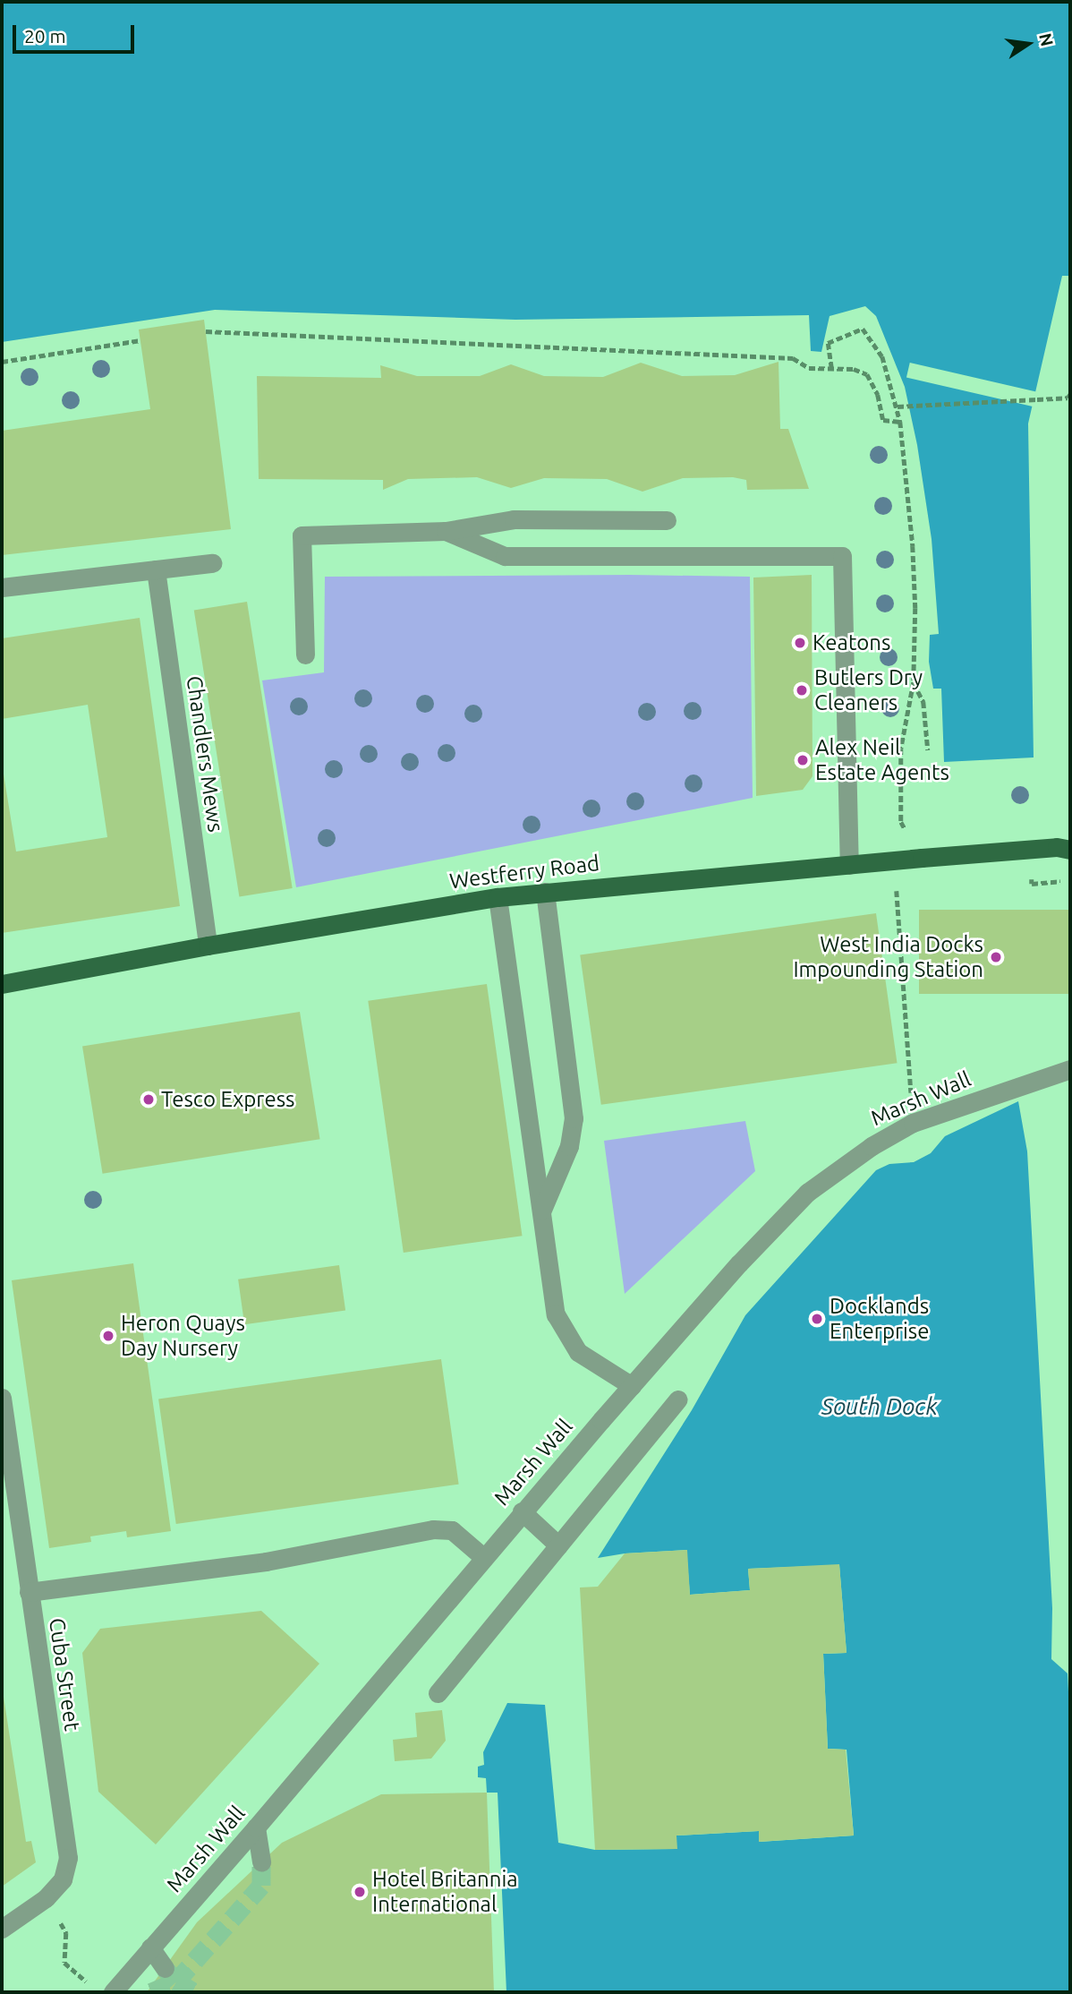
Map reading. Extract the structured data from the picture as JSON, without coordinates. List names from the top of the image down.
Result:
{
  "streets": {
    "main road": ["Westferry Road"],
    "street": ["Chandlers Mews", "Marsh Wall", "Cuba Street"]
  },
  "crossings": [
    ["Chandlers Mews", "Westferry Road"]
  ],
  "water": ["South Dock"],
  "places": [
    "Keatons",
    "Butlers Dry Cleaners",
    "Alex Neil Estate Agents",
    "West India Docks Impounding Station",
    "Tesco Express",
    "Docklands Enterprise",
    "Heron Quays Day Nursery",
    "Hotel Britannia International"
  ],
  "scale_bar": "20 m",
  "north": "right"
}
